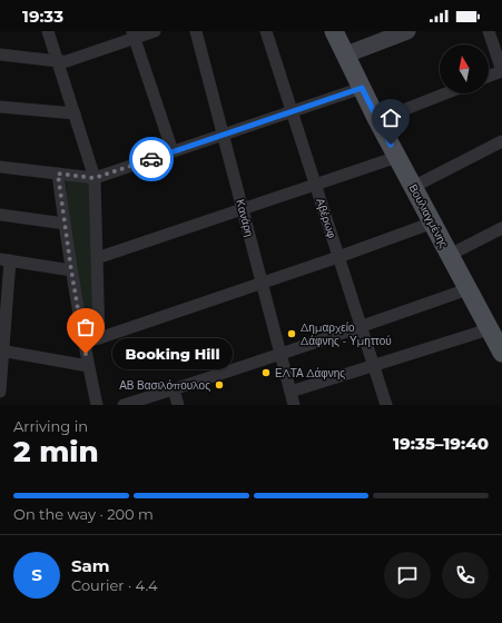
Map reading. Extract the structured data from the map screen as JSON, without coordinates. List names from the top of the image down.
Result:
{
  "streets": {
    "main road": ["Βουλιαγμένης"],
    "street": ["Κανάρη", "Αβέρωφ"]
  },
  "places": [
    "Δημαρχείο Δάφνης - Υμηττού",
    "Booking Hill",
    "ΕΛΤΑ Δάφνης",
    "ΑΒ Βασιλόπουλος"
  ],
  "north": "top",
  "page": {
    "status": "19:33",
    "bubble": "Booking Hill",
    "heading": ["2 min", "Arriving in", "19:35–19:40"],
    "panel": ["Sam", "Courier · 4.4"],
    "bar": "On the way · 200 m",
    "round": "S"
  }
}
